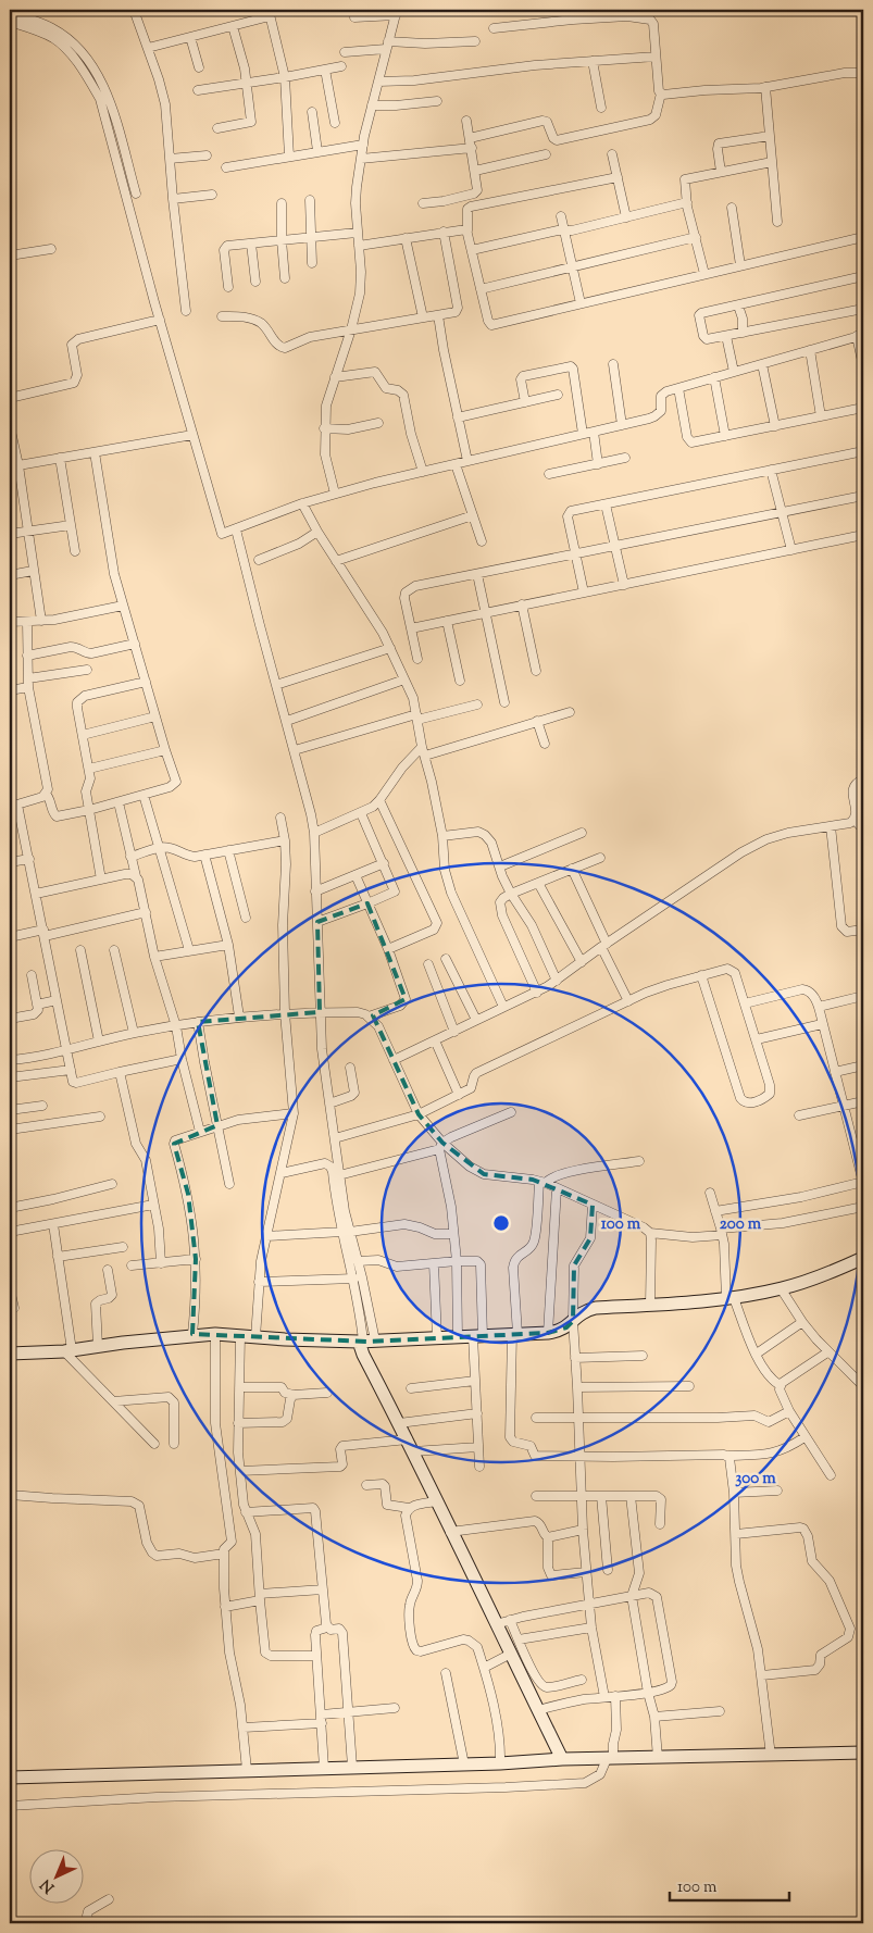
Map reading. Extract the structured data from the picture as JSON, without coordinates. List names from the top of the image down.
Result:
{
  "scale_bar": "100 m",
  "north": "bottom left",
  "rings": ["100 m", "200 m", "300 m"]
}
